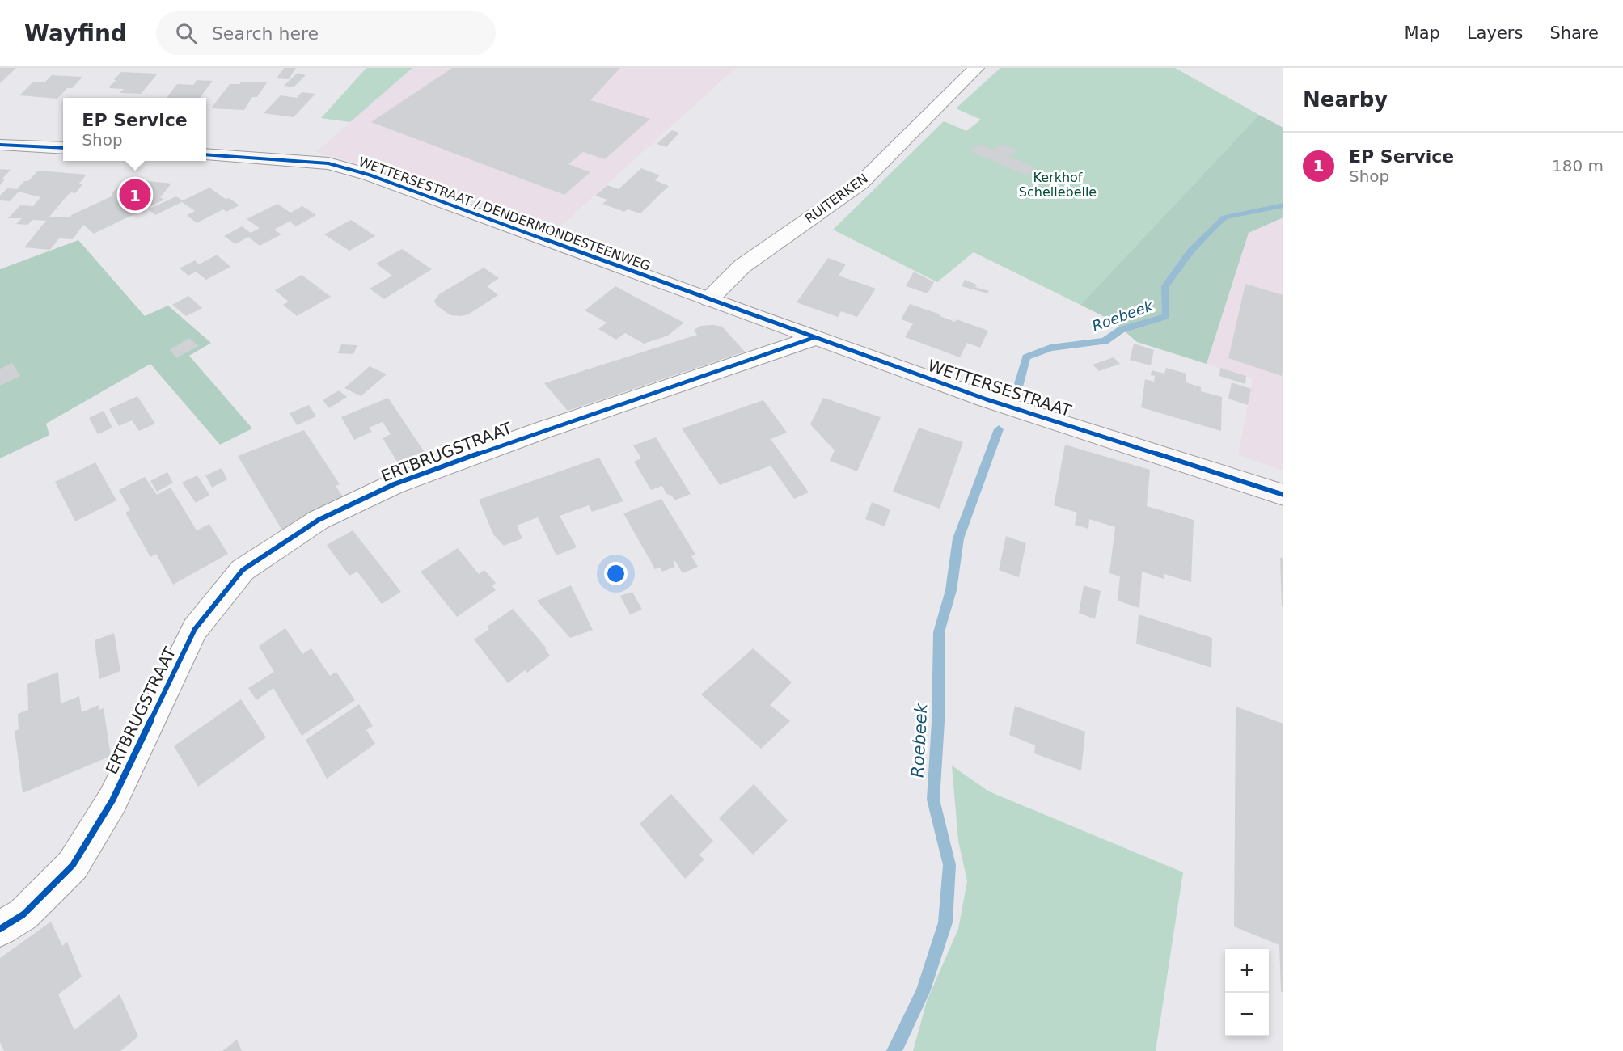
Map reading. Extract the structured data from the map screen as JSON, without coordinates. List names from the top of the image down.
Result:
{
  "streets": {
    "main road": ["WETTERSESTRAAT / DENDERMONDESTEENWEG", "WETTERSESTRAAT"],
    "street": ["RUITERKEN", "ERTBRUGSTRAAT"]
  },
  "crossings": [
    ["RUITERKEN", "WETTERSESTRAAT / DENDERMONDESTEENWEG"],
    ["RUITERKEN", "WETTERSESTRAAT"],
    ["WETTERSESTRAAT / DENDERMONDESTEENWEG", "WETTERSESTRAAT"],
    ["WETTERSESTRAAT", "ERTBRUGSTRAAT"]
  ],
  "water": ["Roebeek"],
  "parks": ["Kerkhof Schellebelle"],
  "page": {
    "header": "Wayfind",
    "search": "Search here",
    "nav": ["Map", "Layers", "Share"],
    "heading": "Nearby",
    "popup": ["EP Service", "Shop"],
    "list": [
      {
        "mark": "1",
        "name": "EP Service",
        "note": "Shop",
        "value": "180 m"
      }
    ],
    "pins": "1",
    "map_buttons": ["+", "−"]
  }
}
